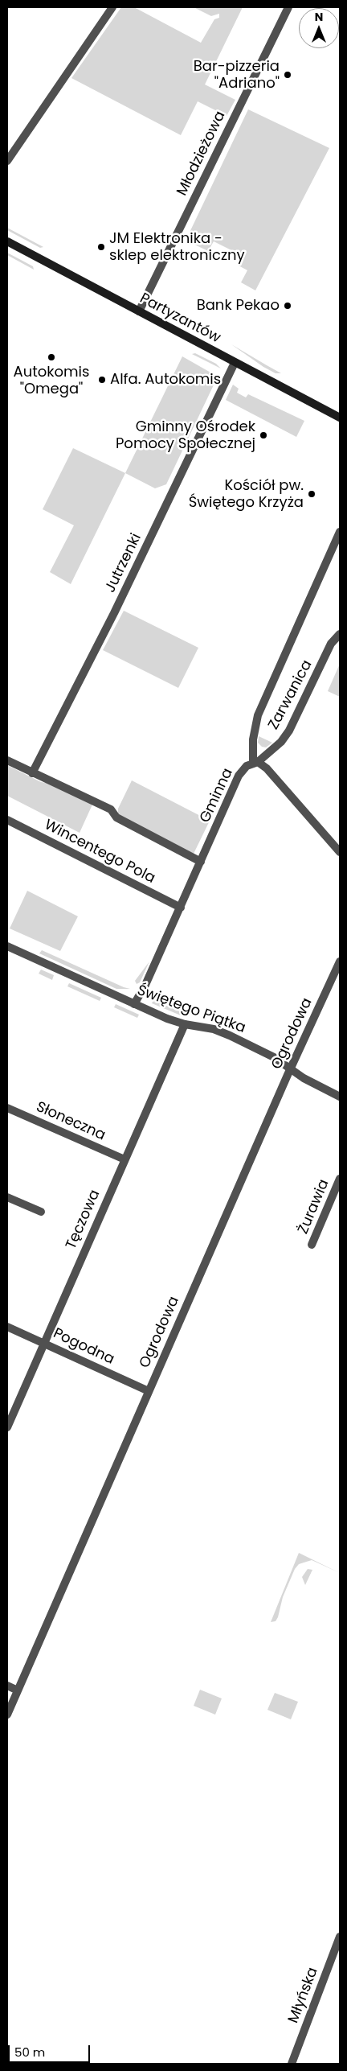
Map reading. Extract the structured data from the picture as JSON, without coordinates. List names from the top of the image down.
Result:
{
  "streets": {
    "main road": ["Partyzantów"],
    "street": [
      "Młodzieżowa",
      "Jutrzenki",
      "Zarwanica",
      "Gminna",
      "Wincentego Pola",
      "Świętego Piątka",
      "Ogrodowa",
      "Słoneczna",
      "Żurawia",
      "Tęczowa",
      "Pogodna",
      "Młyńska"
    ]
  },
  "crossings": [
    ["Młodzieżowa", "Partyzantów"],
    ["Partyzantów", "Jutrzenki"],
    ["Zarwanica", "Gminna"],
    ["Gminna", "Wincentego Pola"],
    ["Gminna", "Świętego Piątka"],
    ["Świętego Piątka", "Ogrodowa"],
    ["Świętego Piątka", "Tęczowa"],
    ["Ogrodowa", "Pogodna"],
    ["Słoneczna", "Tęczowa"],
    ["Tęczowa", "Pogodna"]
  ],
  "places": [
    "Bar-pizzeria \"Adriano\"",
    "JM Elektronika - sklep elektroniczny",
    "Bank Pekao",
    "Autokomis \"Omega\"",
    "Alfa. Autokomis",
    "Gminny Ośrodek Pomocy Społecznej",
    "Kościół pw. Świętego Krzyża"
  ],
  "scale_bar": "50 m",
  "north": "top"
}
